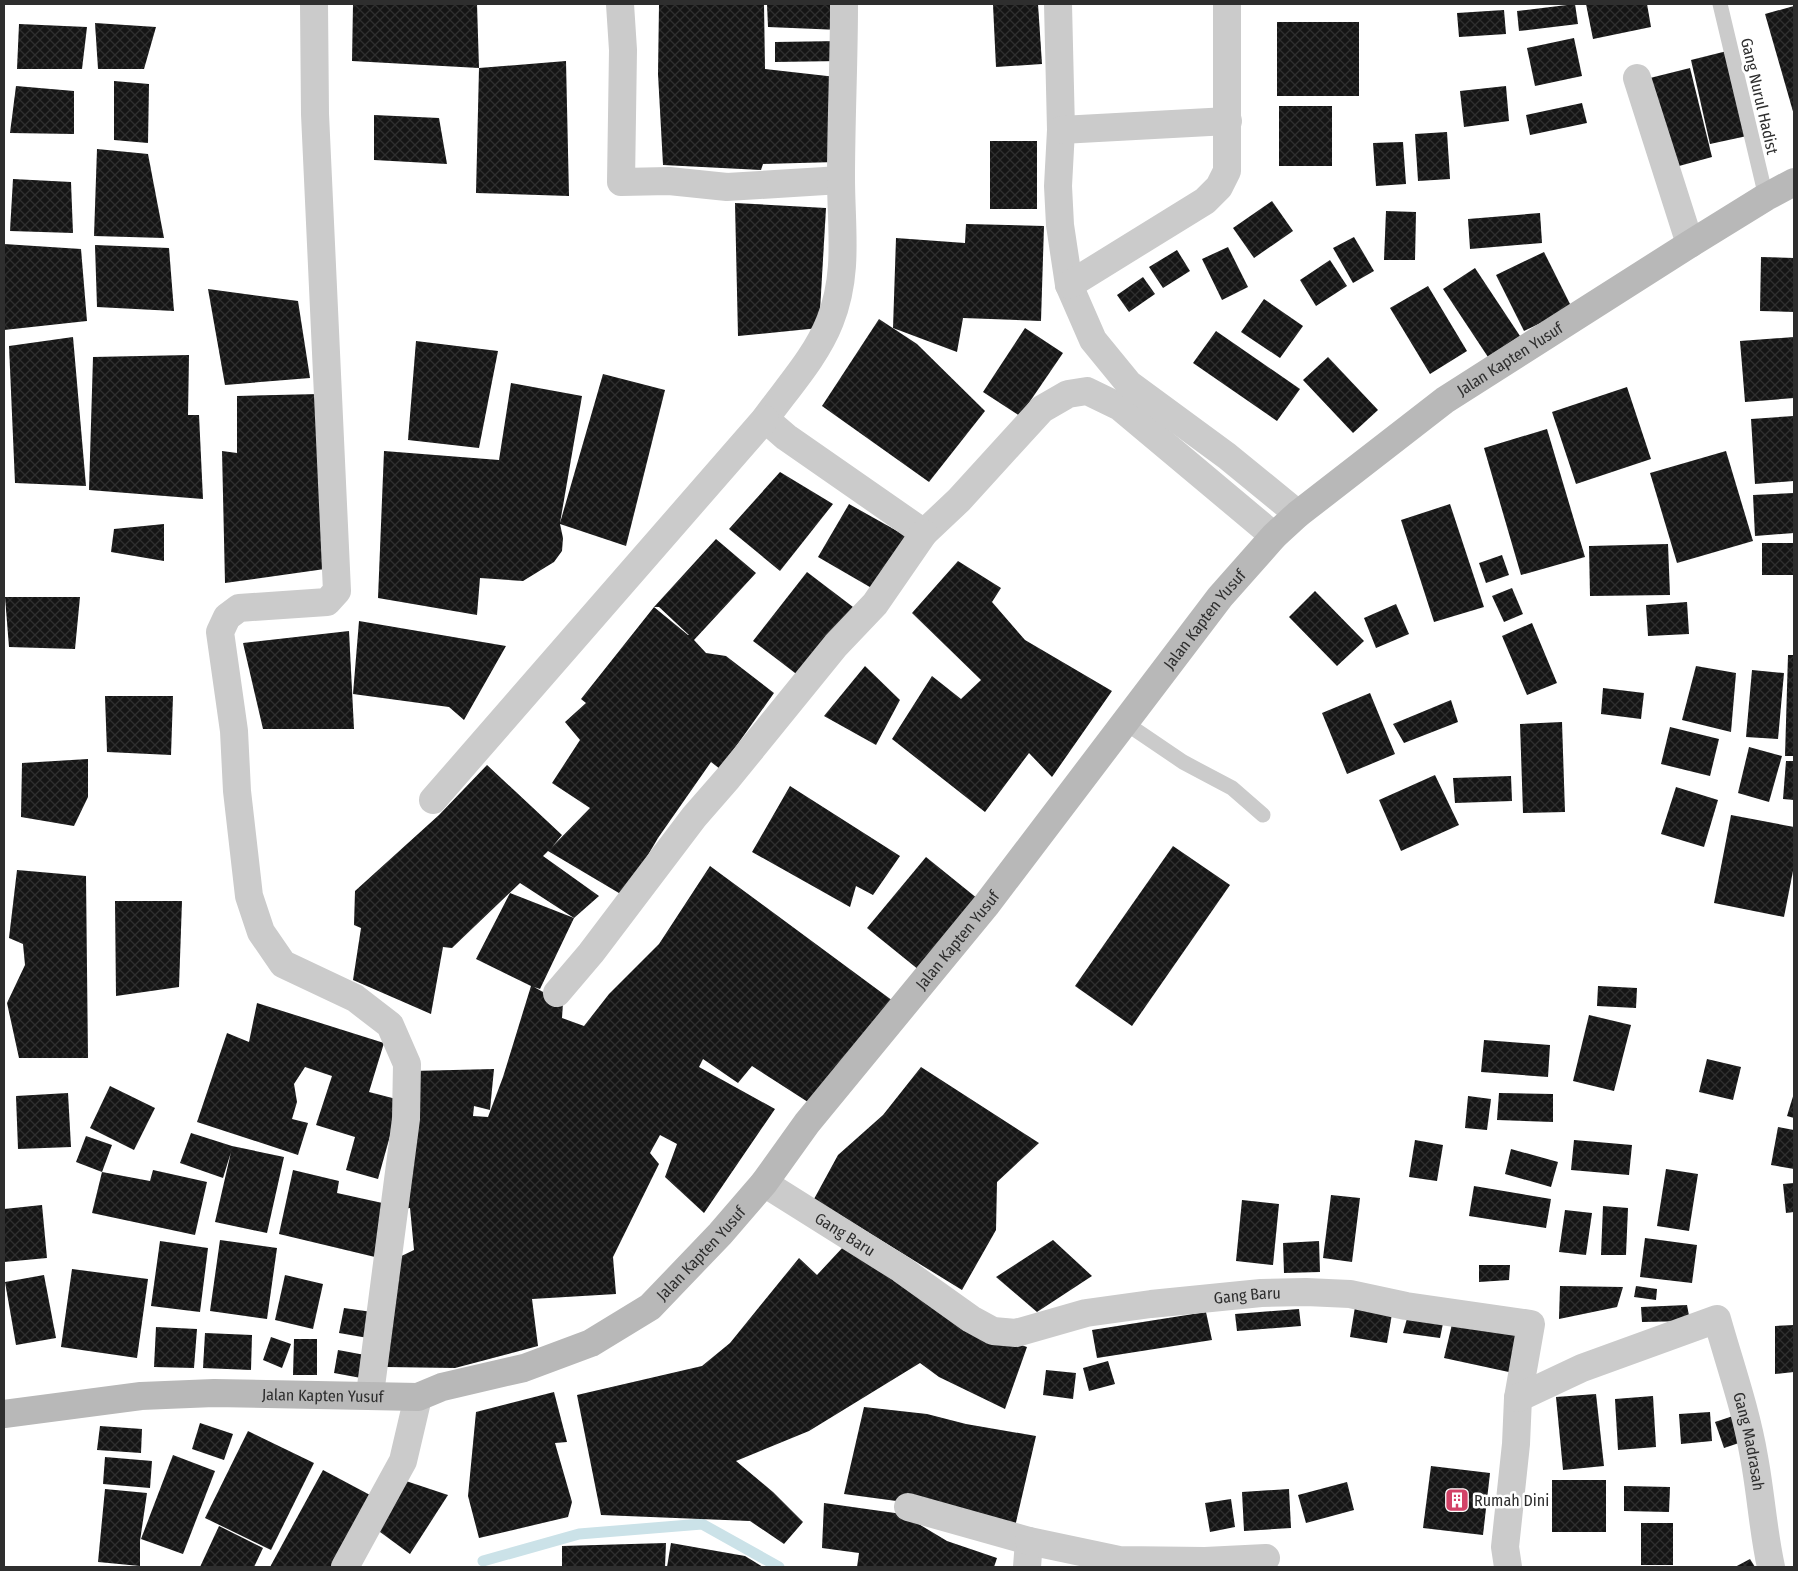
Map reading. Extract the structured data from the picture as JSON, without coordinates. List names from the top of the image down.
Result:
{
  "streets": {
    "main road": ["Jalan Kapten Yusuf"],
    "street": ["Gang Baru", "Gang Madrasah"],
    "lane": ["Gang Nurul Hadist"]
  },
  "crossings": [
    ["Gang Nurul Hadist", "Jalan Kapten Yusuf"],
    ["Jalan Kapten Yusuf", "Gang Baru"],
    ["Gang Baru", "Gang Madrasah"]
  ],
  "places": {
    "building": ["Rumah Dini"]
  }
}
